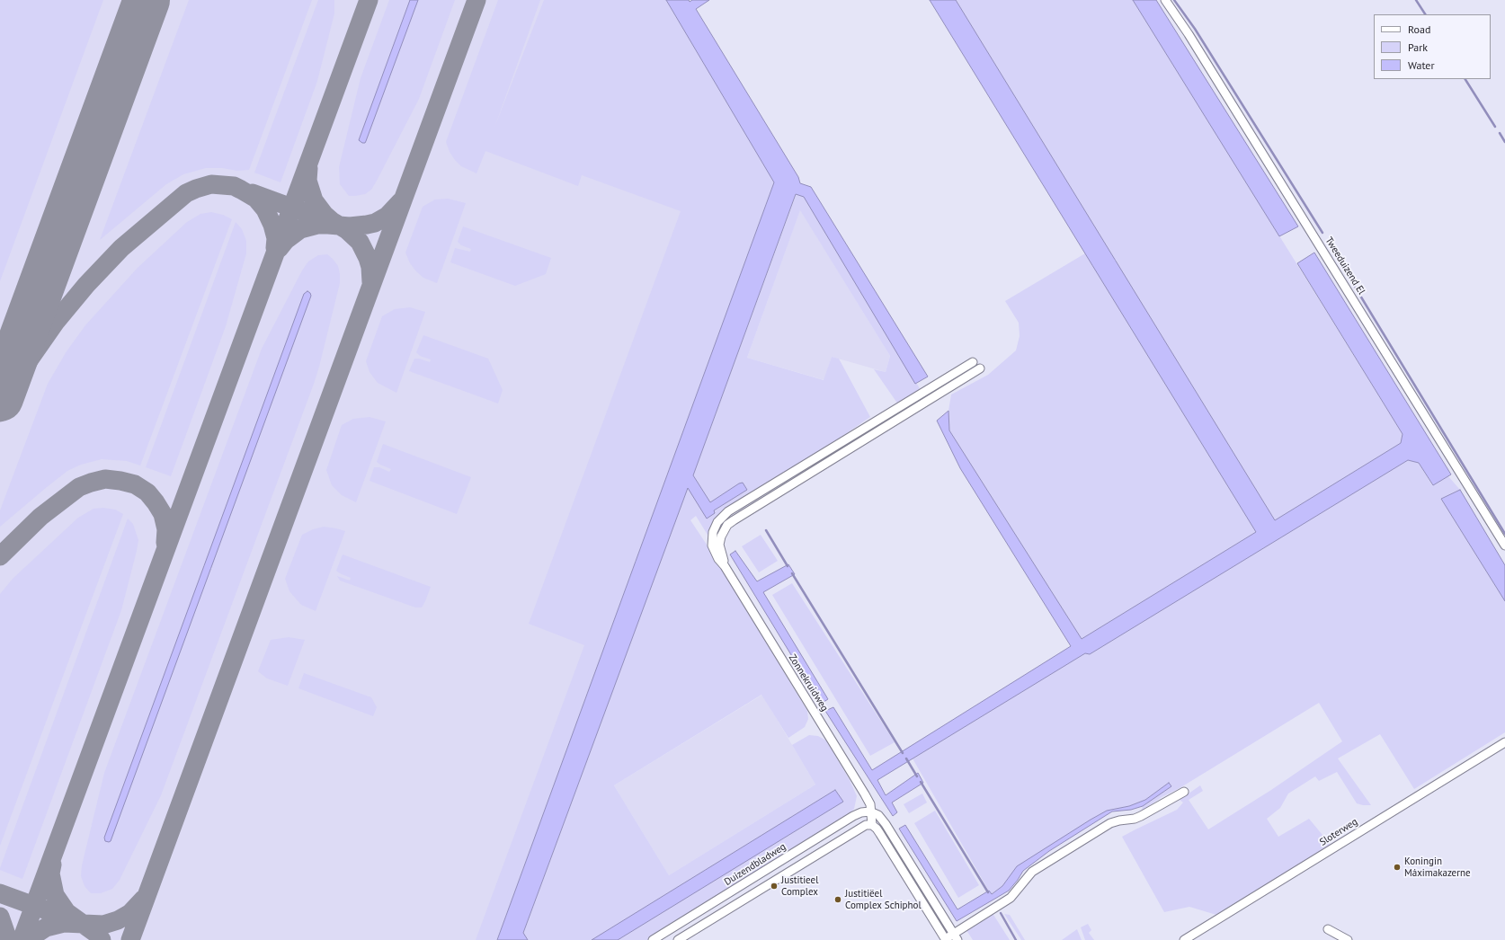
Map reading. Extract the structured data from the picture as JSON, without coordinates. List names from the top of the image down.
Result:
{
  "streets": {
    "street": [
      "Tweeduizend El",
      "Zonnekruidweg",
      "Sloterweg",
      "Duizendbladweg"
    ]
  },
  "crossings": [
    ["Zonnekruidweg", "Duizendbladweg"]
  ],
  "places": ["Koningin Máximakazerne", "Justitieel Complex", "Justitiëel Complex Schiphol"],
  "legend": ["Road", "Park", "Water"]
}
